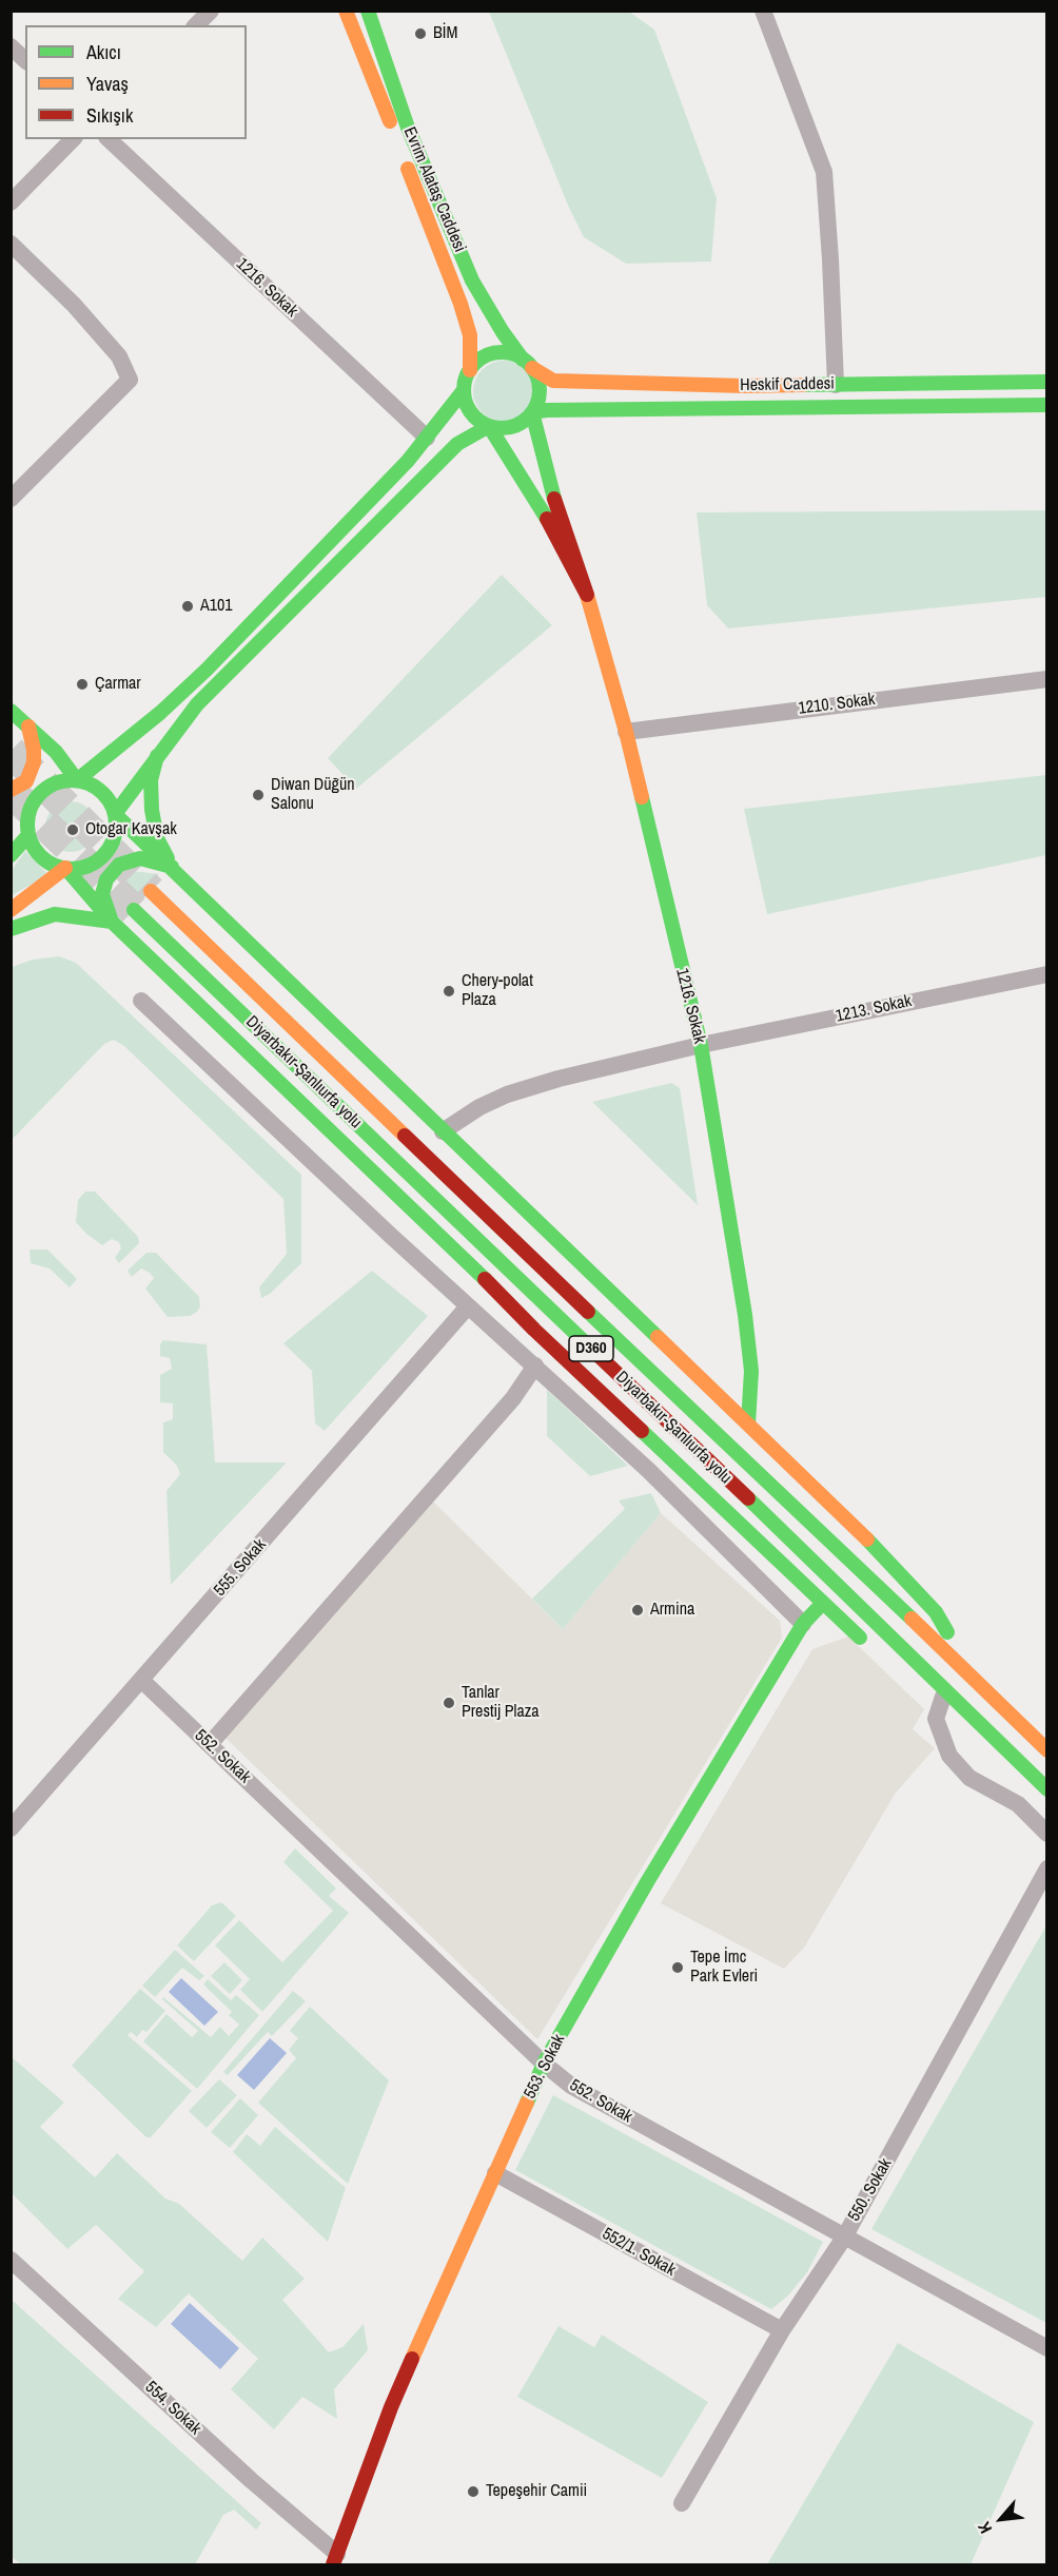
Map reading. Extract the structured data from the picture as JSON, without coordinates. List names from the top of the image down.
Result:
{
  "streets": {
    "main road": [
      "Evrim Alataş Caddesi",
      "1216. Sokak",
      "Heskif Caddesi",
      "Diyarbakır-Şanlıurfa yolu",
      "D360",
      "553. Sokak"
    ],
    "street": [
      "1210. Sokak",
      "1213. Sokak",
      "555. Sokak",
      "552. Sokak",
      "550. Sokak",
      "552/1. Sokak",
      "554. Sokak"
    ]
  },
  "crossings": [
    ["Evrim Alataş Caddesi", "Heskif Caddesi"],
    ["1216. Sokak", "1210. Sokak"],
    ["1216. Sokak", "1213. Sokak"],
    ["555. Sokak", "552. Sokak"],
    ["552. Sokak", "553. Sokak"],
    ["552. Sokak", "550. Sokak"],
    ["553. Sokak", "552/1. Sokak"],
    ["553. Sokak", "554. Sokak"],
    ["550. Sokak", "552/1. Sokak"]
  ],
  "places": [
    "BİM",
    "A101",
    "Çarmar",
    "Diwan Düğün Salonu",
    "Otogar Kavşak",
    "Chery-polat Plaza",
    "Armina",
    "Tanlar Prestij Plaza",
    "Tepe İmc Park Evleri",
    "Tepeşehir Camii"
  ],
  "legend": ["Akıcı", "Yavaş", "Sıkışık"],
  "north": "bottom left"
}
